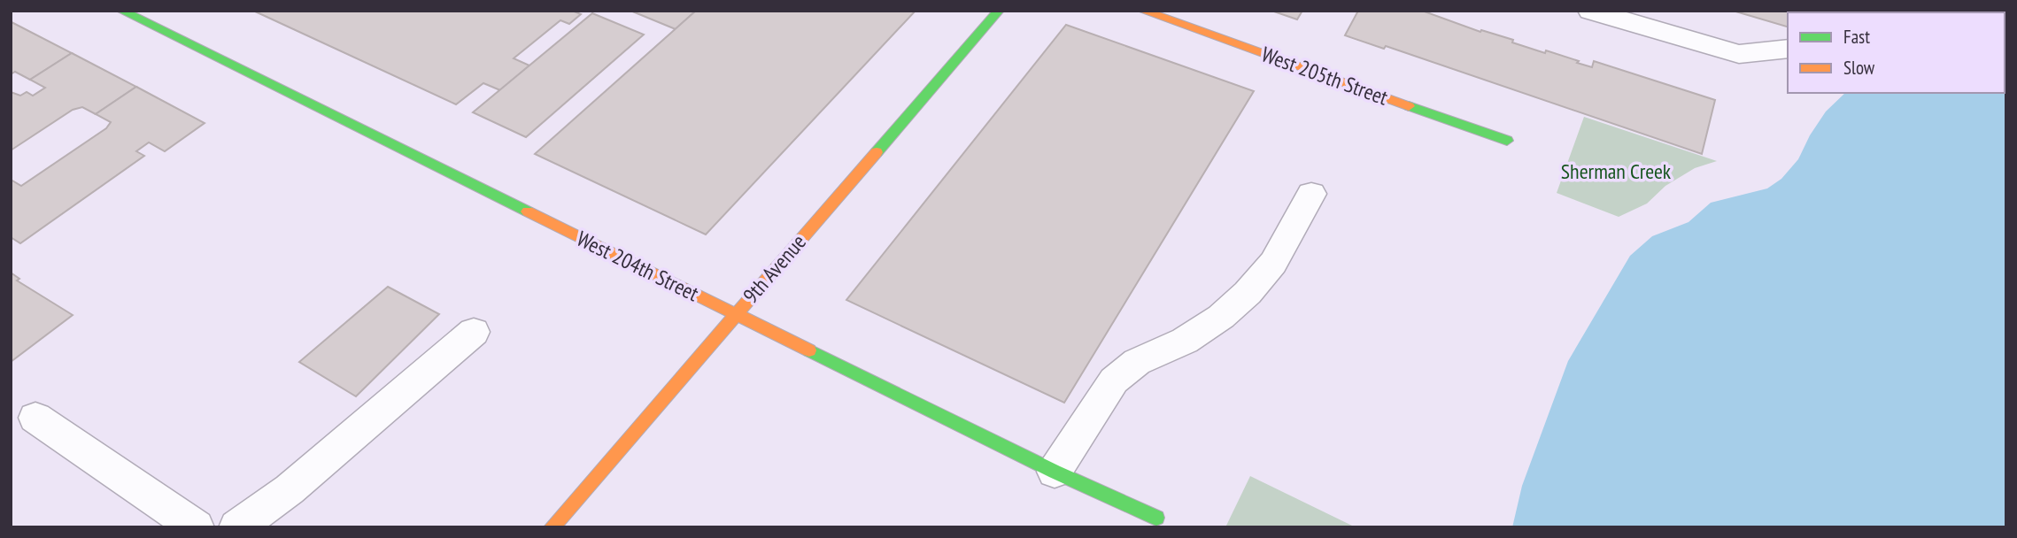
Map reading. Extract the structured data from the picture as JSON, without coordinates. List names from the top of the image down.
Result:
{
  "streets": {
    "street": ["West 205th Street", "West 204th Street", "9th Avenue"]
  },
  "crossings": [
    ["West 204th Street", "9th Avenue"]
  ],
  "parks": ["Sherman Creek"],
  "legend": ["Fast", "Slow"]
}
